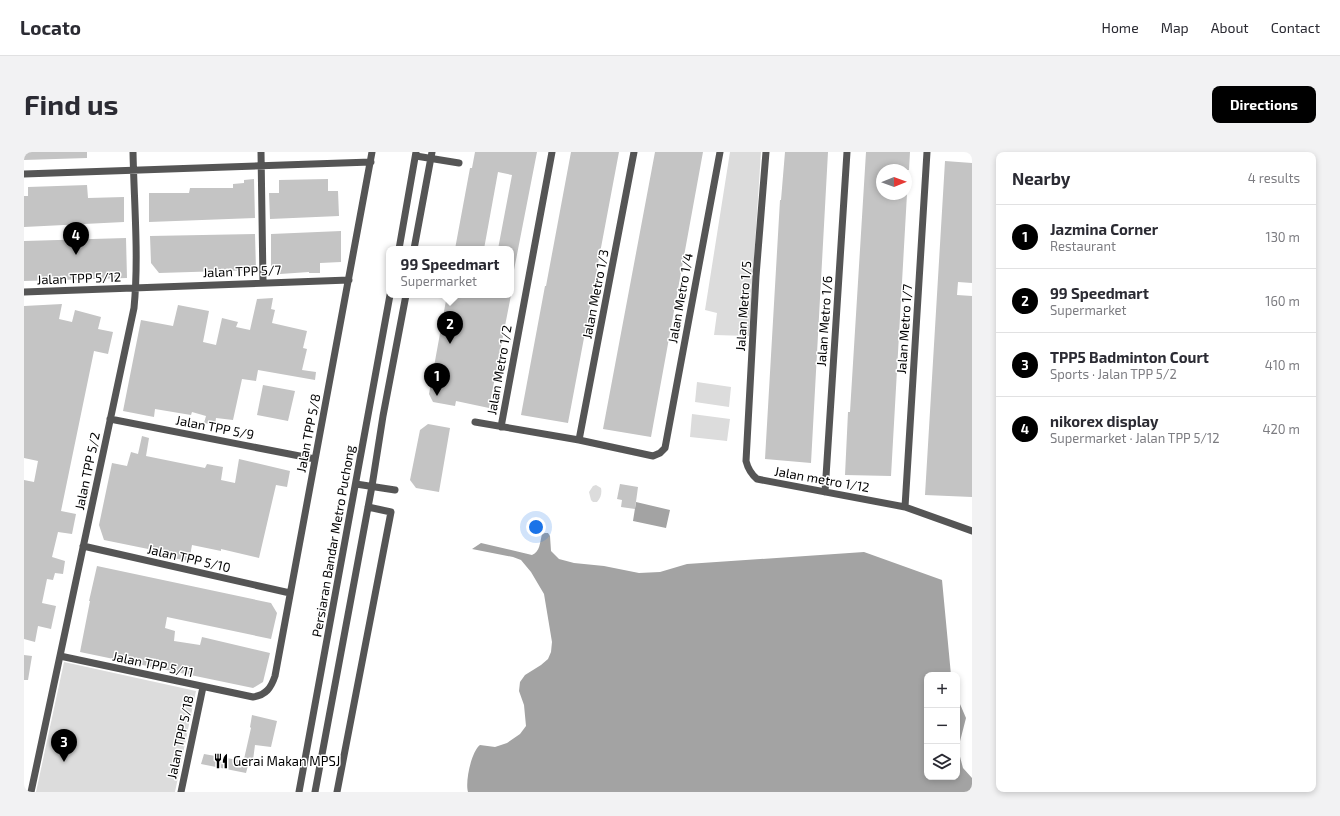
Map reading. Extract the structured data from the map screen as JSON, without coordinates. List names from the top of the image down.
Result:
{
  "streets": {
    "street": [
      "Jalan TPP 5/7",
      "Jalan TPP 5/12",
      "Jalan Metro 1/3",
      "Jalan Metro 1/4",
      "Jalan Metro 1/5",
      "Jalan Metro 1/6",
      "Jalan Metro 1/7",
      "Jalan Metro 1/2",
      "Jalan TPP 5/9",
      "Jalan TPP 5/8",
      "Jalan TPP 5/2",
      "Jalan metro 1/12",
      "Persiaran Bandar Metro Puchong",
      "Jalan TPP 5/10",
      "Jalan TPP 5/11",
      "Jalan TPP 5/18"
    ]
  },
  "crossings": [
    ["Jalan TPP 5/7", "Jalan TPP 5/12"],
    ["Jalan TPP 5/7", "Jalan TPP 5/8"],
    ["Jalan TPP 5/7", "Jalan TPP 5/2"],
    ["Jalan TPP 5/12", "Jalan TPP 5/2"],
    ["Jalan Metro 1/3", "Jalan Metro 1/4"],
    ["Jalan Metro 1/5", "Jalan metro 1/12"],
    ["Jalan Metro 1/6", "Jalan metro 1/12"],
    ["Jalan Metro 1/7", "Jalan metro 1/12"],
    ["Jalan TPP 5/9", "Jalan TPP 5/8"],
    ["Jalan TPP 5/9", "Jalan TPP 5/2"],
    ["Jalan TPP 5/8", "Jalan TPP 5/10"],
    ["Jalan TPP 5/8", "Jalan TPP 5/11"],
    ["Jalan TPP 5/2", "Jalan TPP 5/10"],
    ["Jalan TPP 5/2", "Jalan TPP 5/11"],
    ["Jalan TPP 5/11", "Jalan TPP 5/18"]
  ],
  "places": {
    "restaurant": ["Gerai Makan MPSJ"]
  },
  "north": "right",
  "page": {
    "header": "Locato",
    "nav": [
      "Home",
      "Map",
      "About",
      "Contact"
    ],
    "buttons": "Directions",
    "title": "Find us",
    "heading": ["Nearby", "4 results"],
    "list": [
      {
        "mark": "1",
        "name": "Jazmina Corner",
        "note": "Restaurant",
        "value": "130 m"
      },
      {
        "mark": "2",
        "name": "99 Speedmart",
        "note": "Supermarket",
        "value": "160 m"
      },
      {
        "mark": "3",
        "name": "TPP5 Badminton Court",
        "note": "Sports · Jalan TPP 5/2",
        "value": "410 m"
      },
      {
        "mark": "4",
        "name": "nikorex display",
        "note": "Supermarket · Jalan TPP 5/12",
        "value": "420 m"
      }
    ],
    "pins": [
      "4",
      "2",
      "1",
      "3"
    ],
    "popup": ["99 Speedmart", "Supermarket"],
    "map_buttons": ["+", "−"]
  }
}
